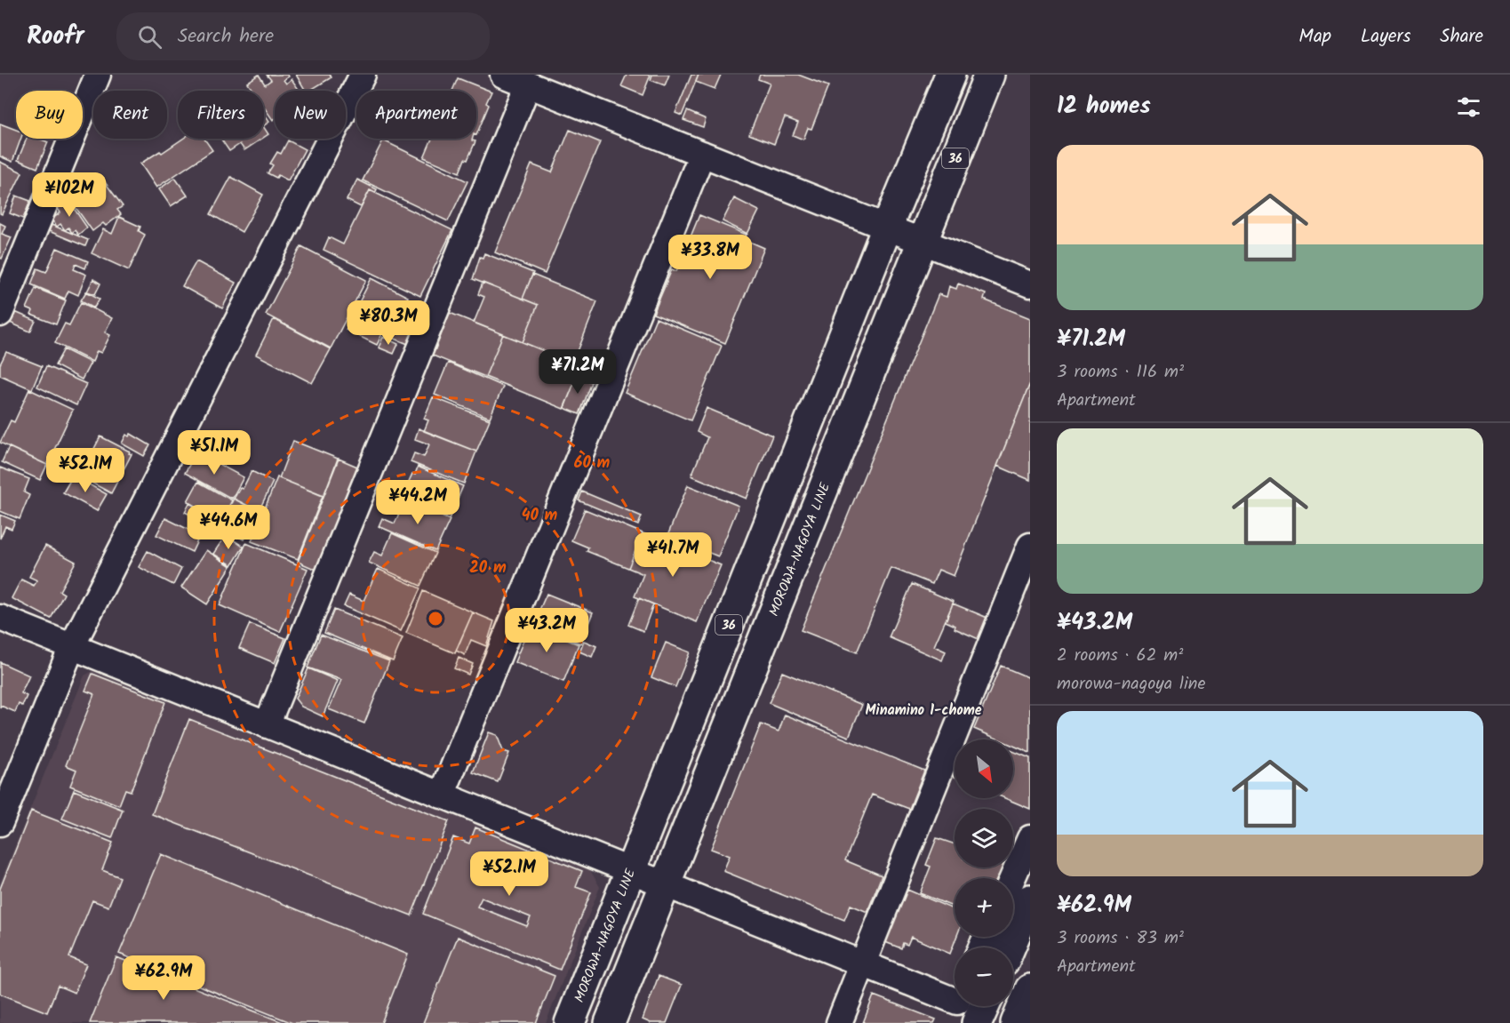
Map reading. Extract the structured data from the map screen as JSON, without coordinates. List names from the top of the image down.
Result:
{
  "streets": {
    "main road": ["36", "MOROWA-NAGOYA LINE"]
  },
  "districts": ["Minamino 1-chome"],
  "north": "bottom right",
  "page": {
    "header": "Roofr",
    "search": "Search here",
    "nav": ["Map", "Layers", "Share"],
    "heading": "12 homes",
    "chip": [
      "Buy",
      "Rent",
      "Filters",
      "New",
      "Apartment"
    ],
    "list": [
      {
        "name": "¥71.2M",
        "note": "3 rooms · 116 m² · Apartment"
      },
      {
        "name": "¥43.2M",
        "note": "2 rooms · 62 m² · morowa-nagoya line"
      },
      {
        "name": "¥62.9M",
        "note": "3 rooms · 83 m² · Apartment"
      }
    ],
    "price": [
      "¥102M",
      "¥33.8M",
      "¥80.3M",
      "¥71.2M",
      "¥51.1M",
      "¥52.1M",
      "¥44.2M",
      "¥44.6M",
      "¥41.7M",
      "¥43.2M",
      "¥52.1M",
      "¥62.9M"
    ],
    "map_buttons": ["+", "−"]
  },
  "rings": ["60 m", "40 m", "20 m"]
}
